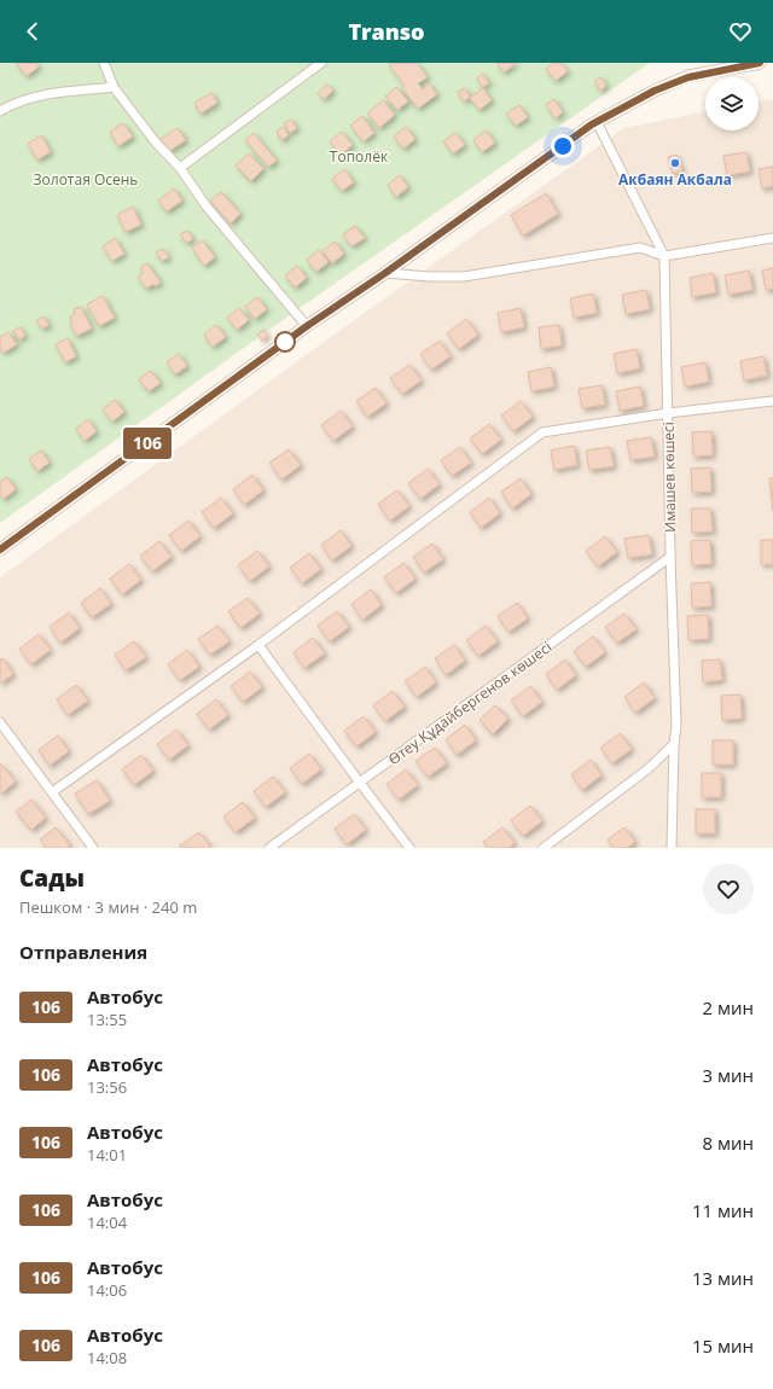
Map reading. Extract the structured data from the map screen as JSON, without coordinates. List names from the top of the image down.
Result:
{
  "streets": {
    "street": ["Имашев көшесі", "Өтеу Құдайбергенов көшесі"]
  },
  "crossings": [
    ["Имашев көшесі", "Өтеу Құдайбергенов көшесі"]
  ],
  "parks": ["Тополёк", "Золотая Осень"],
  "places": ["Акбаян Акбала"],
  "lines": ["bus line 106"],
  "page": {
    "header": "Transo",
    "on_map": "106",
    "heading": [
      ["Сады", "Пешком · 3 мин · 240 m"],
      "Отправления"
    ],
    "list": [
      {
        "mark": "106",
        "name": "Автобус",
        "note": "13:55",
        "value": "2 мин"
      },
      {
        "mark": "106",
        "name": "Автобус",
        "note": "13:56",
        "value": "3 мин"
      },
      {
        "mark": "106",
        "name": "Автобус",
        "note": "14:01",
        "value": "8 мин"
      },
      {
        "mark": "106",
        "name": "Автобус",
        "note": "14:04",
        "value": "11 мин"
      },
      {
        "mark": "106",
        "name": "Автобус",
        "note": "14:06",
        "value": "13 мин"
      },
      {
        "mark": "106",
        "name": "Автобус",
        "note": "14:08",
        "value": "15 мин"
      }
    ]
  }
}
